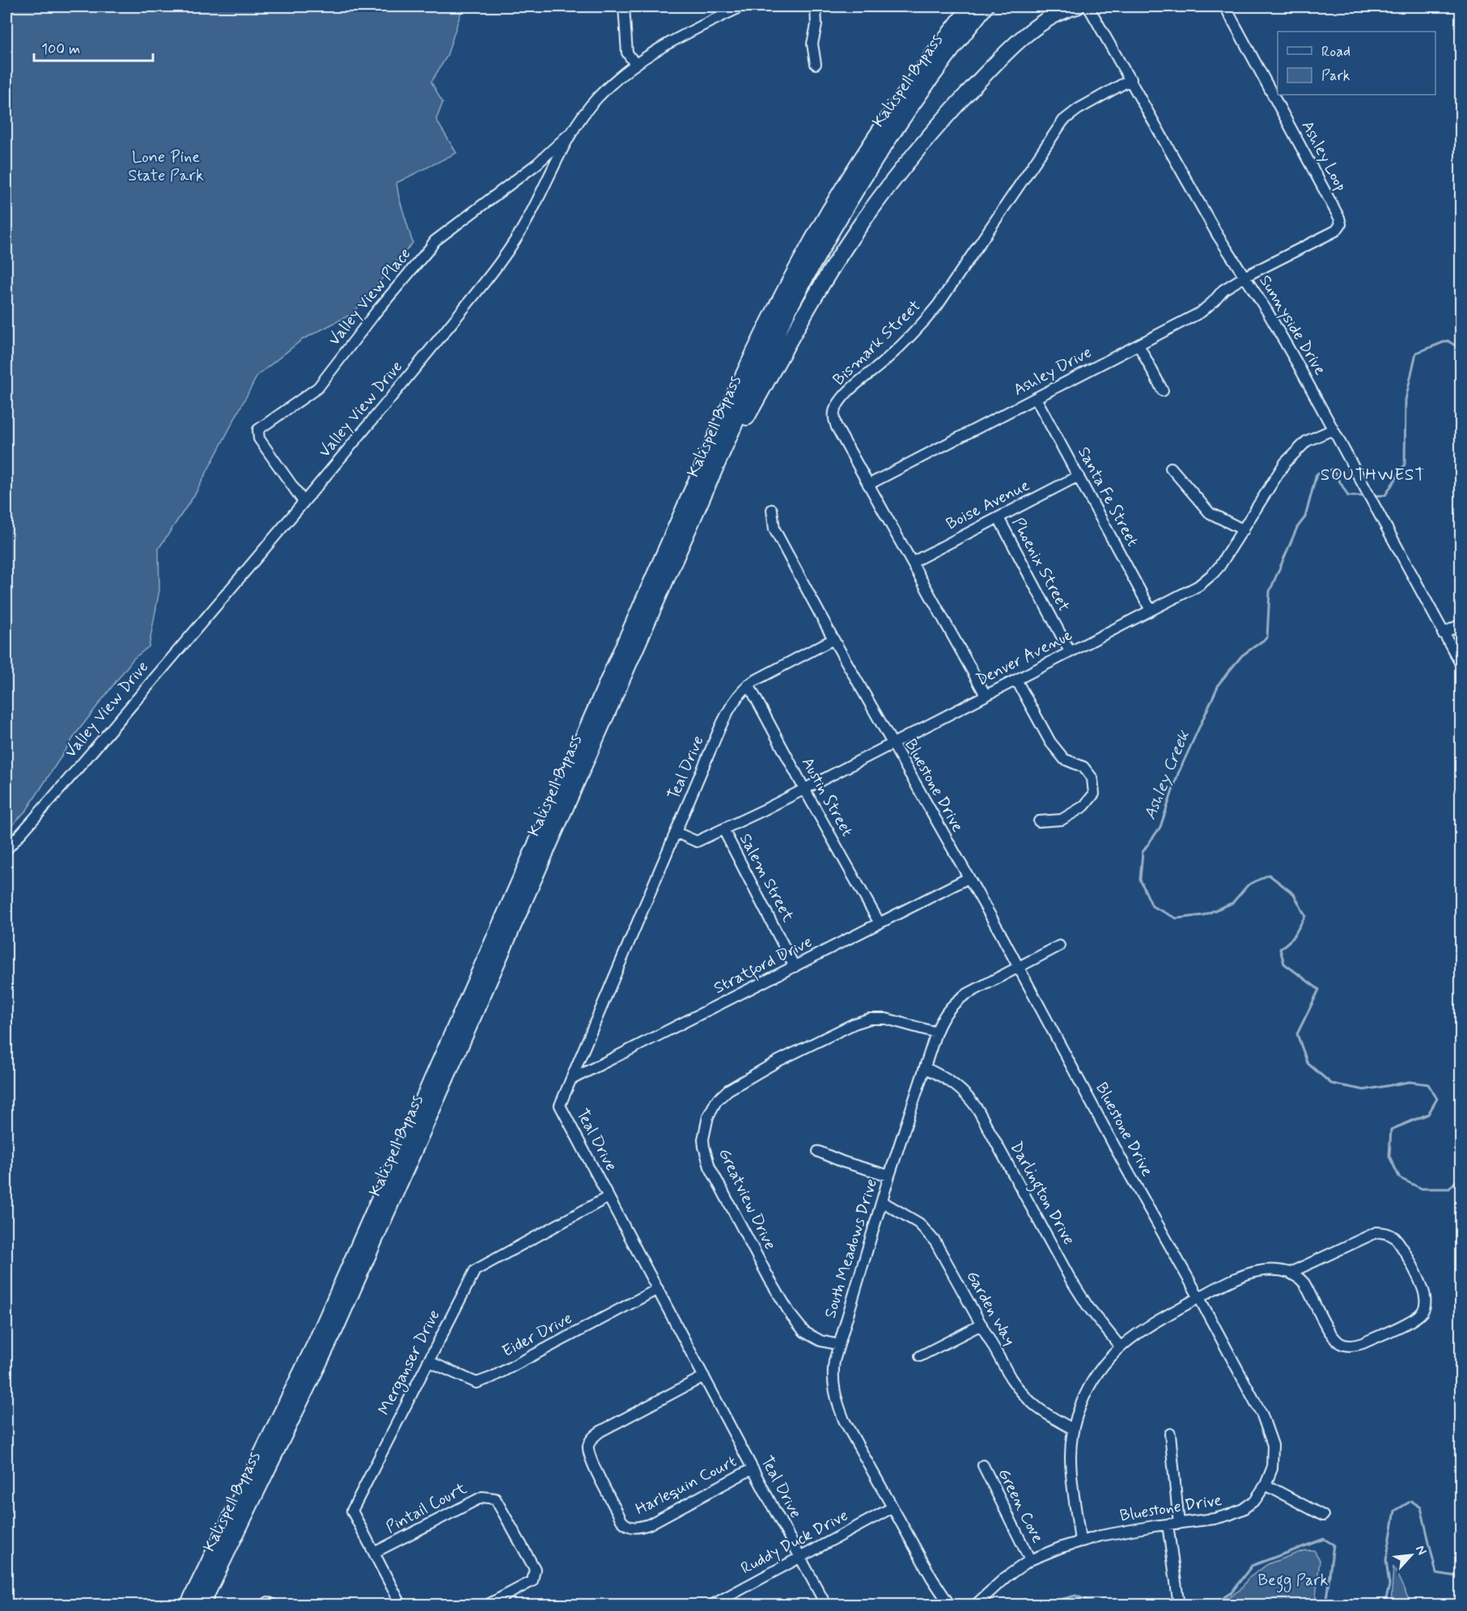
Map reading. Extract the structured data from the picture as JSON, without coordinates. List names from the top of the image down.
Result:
{
  "streets": {
    "highway": ["Kalispell Bypass"],
    "street": [
      "Ashley Loop",
      "Valley View Place",
      "Sunnyside Drive",
      "Bismark Street",
      "Ashley Drive",
      "Valley View Drive",
      "Santa Fe Street",
      "Boise Avenue",
      "Phoenix Street",
      "Denver Avenue",
      "Teal Drive",
      "Bluestone Drive",
      "Austin Street",
      "Salem Street",
      "Stratford Drive",
      "Darlington Drive",
      "Greatview Drive",
      "South Meadows Drive",
      "Garden Way",
      "Eider Drive",
      "Merganser Drive",
      "Harlequin Court",
      "Green Cove",
      "Pintail Court",
      "Ruddy Duck Drive"
    ]
  },
  "crossings": [
    ["Ashley Loop", "Sunnyside Drive"],
    ["Ashley Loop", "Ashley Drive"],
    ["Valley View Place", "Valley View Drive"],
    ["Sunnyside Drive", "Bismark Street"],
    ["Sunnyside Drive", "Ashley Drive"],
    ["Sunnyside Drive", "Denver Avenue"],
    ["Bismark Street", "Ashley Drive"],
    ["Bismark Street", "Boise Avenue"],
    ["Bismark Street", "Denver Avenue"],
    ["Ashley Drive", "Santa Fe Street"],
    ["Santa Fe Street", "Boise Avenue"],
    ["Santa Fe Street", "Denver Avenue"],
    ["Boise Avenue", "Phoenix Street"],
    ["Phoenix Street", "Denver Avenue"],
    ["Denver Avenue", "Teal Drive"],
    ["Denver Avenue", "Bluestone Drive"],
    ["Denver Avenue", "Austin Street"],
    ["Denver Avenue", "Salem Street"],
    ["Teal Drive", "Bluestone Drive"],
    ["Teal Drive", "Austin Street"],
    ["Teal Drive", "Stratford Drive"],
    ["Teal Drive", "Eider Drive"],
    ["Teal Drive", "Merganser Drive"],
    ["Teal Drive", "Harlequin Court"],
    ["Teal Drive", "Ruddy Duck Drive"],
    ["Bluestone Drive", "Stratford Drive"],
    ["Bluestone Drive", "South Meadows Drive"],
    ["Bluestone Drive", "Green Cove"],
    ["Austin Street", "Stratford Drive"],
    ["Salem Street", "Stratford Drive"],
    ["Darlington Drive", "South Meadows Drive"],
    ["Greatview Drive", "South Meadows Drive"],
    ["South Meadows Drive", "Garden Way"],
    ["South Meadows Drive", "Ruddy Duck Drive"],
    ["Eider Drive", "Merganser Drive"],
    ["Merganser Drive", "Pintail Court"]
  ],
  "districts": ["SOUTHWEST"],
  "water": ["Ashley Creek"],
  "parks": ["Lone Pine State Park", "Begg Park"],
  "legend": ["Road", "Park"],
  "scale_bar": "100 m",
  "north": "top right"
}
